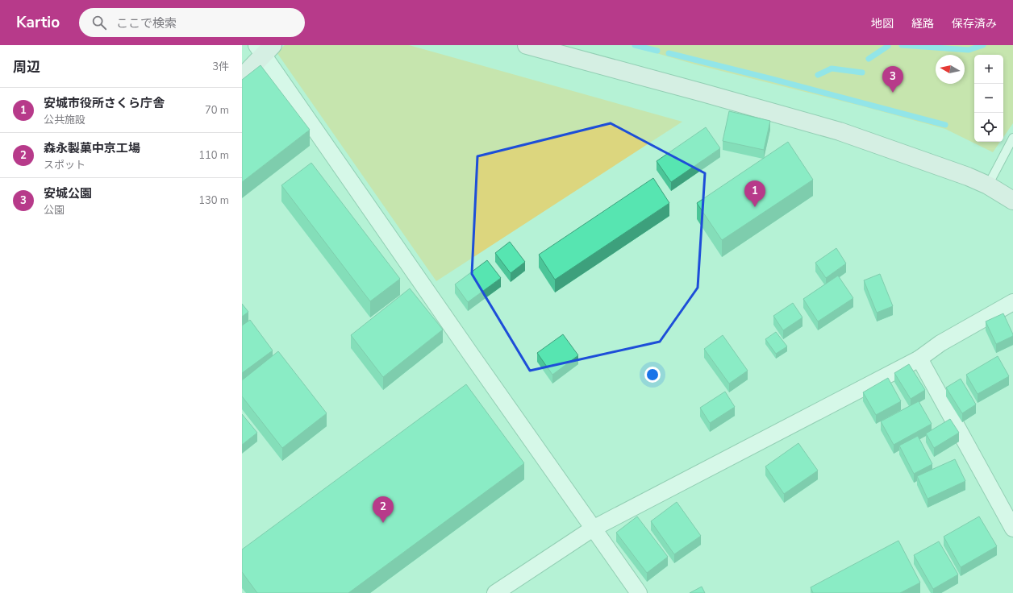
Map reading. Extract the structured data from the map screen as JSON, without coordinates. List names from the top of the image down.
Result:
{
  "north": "left",
  "page": {
    "header": "Kartio",
    "search": "ここで検索",
    "nav": ["地図", "経路", "保存済み"],
    "heading": ["周辺", "3件"],
    "map_buttons": ["+", "−"],
    "pins": ["3", "1", "2"],
    "list": [
      {
        "mark": "1",
        "name": "安城市役所さくら庁舎",
        "note": "公共施設",
        "value": "70 m"
      },
      {
        "mark": "2",
        "name": "森永製菓中京工場",
        "note": "スポット",
        "value": "110 m"
      },
      {
        "mark": "3",
        "name": "安城公園",
        "note": "公園",
        "value": "130 m"
      }
    ]
  }
}
